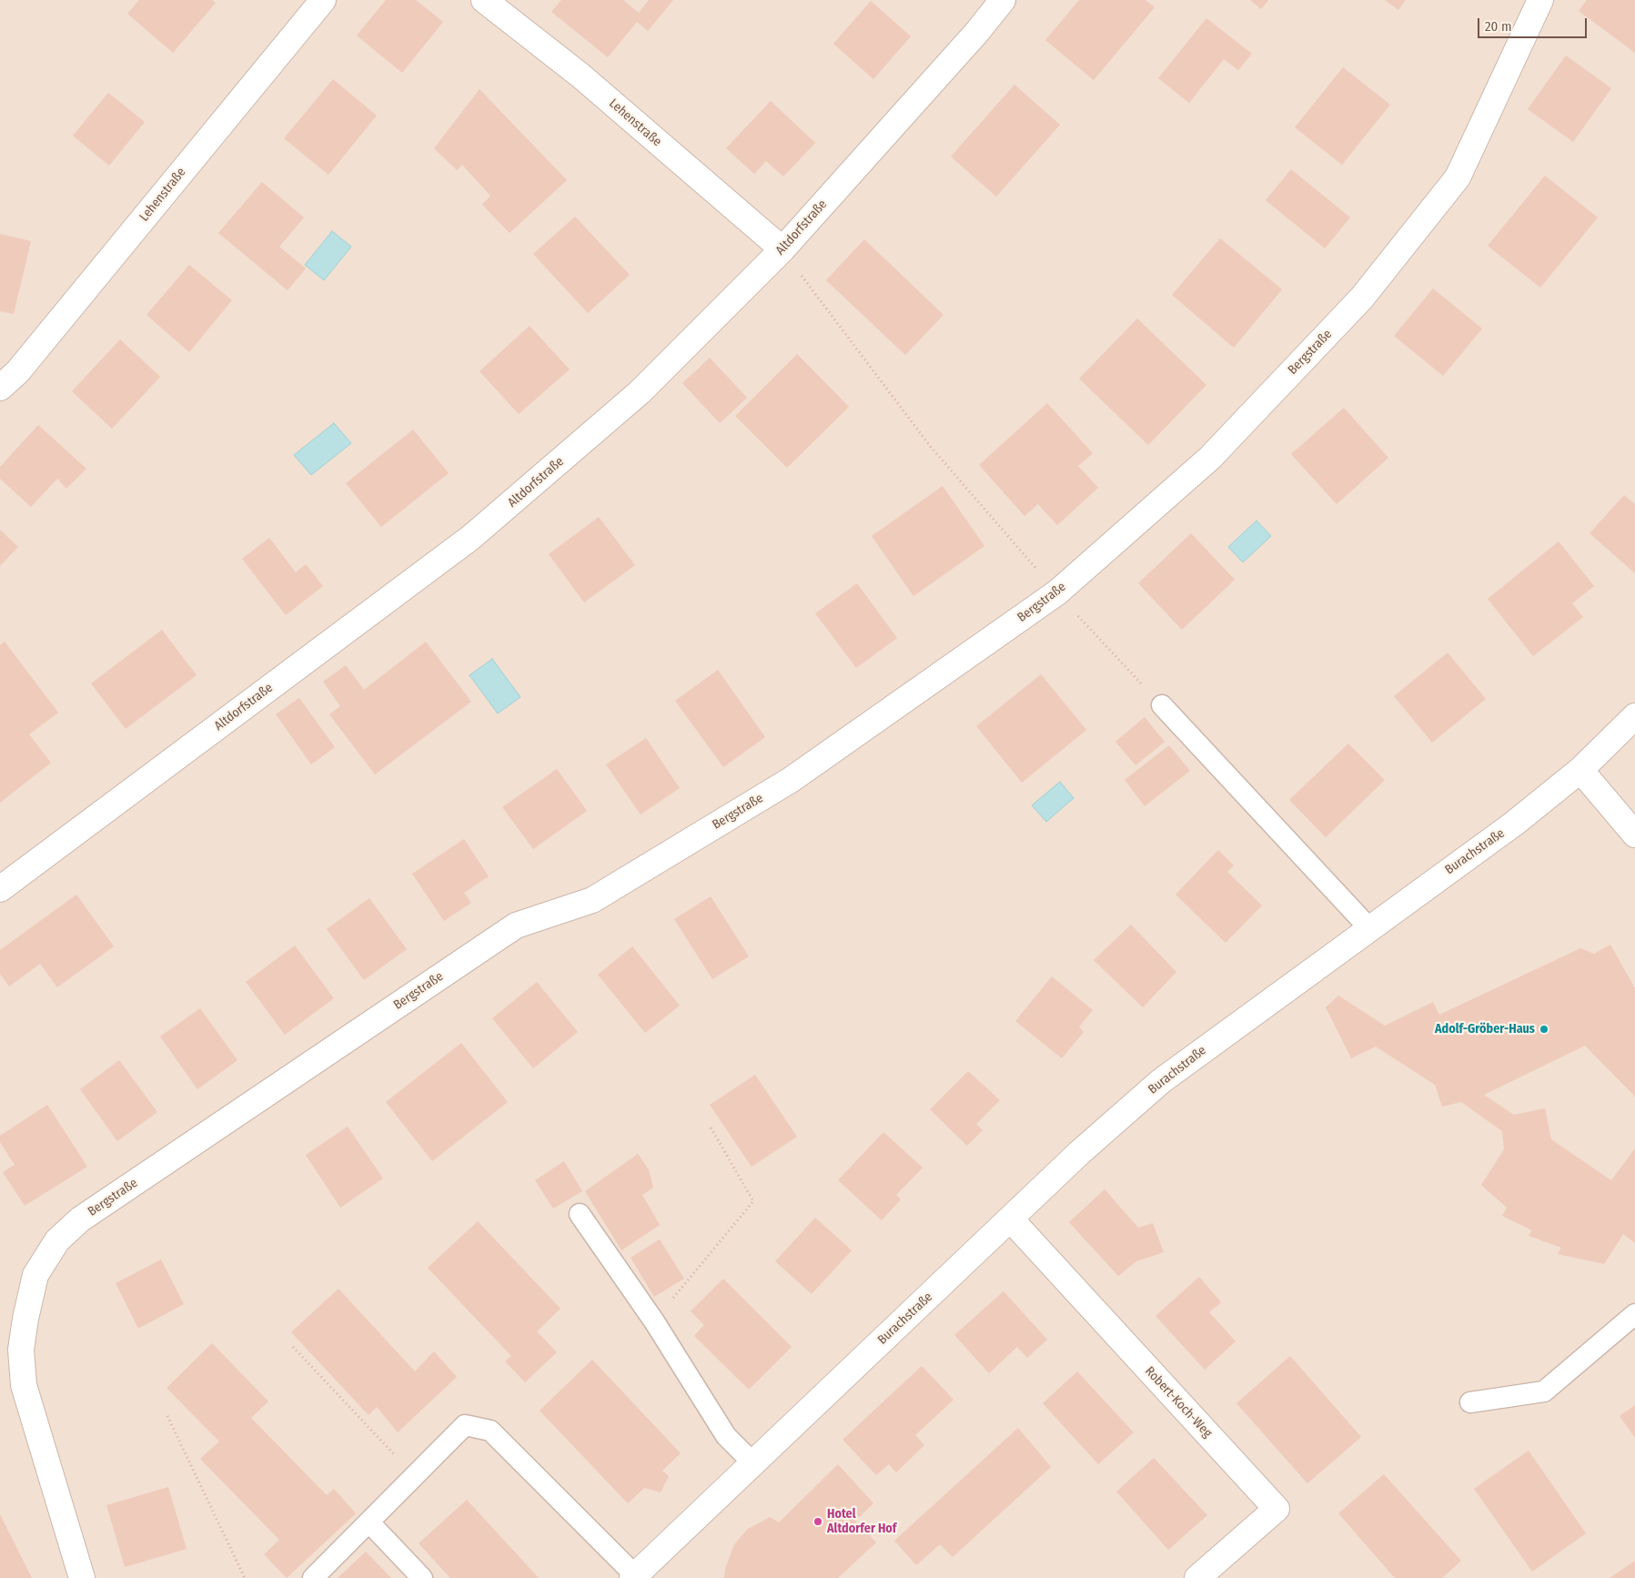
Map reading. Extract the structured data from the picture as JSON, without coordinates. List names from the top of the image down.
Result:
{
  "streets": {
    "street": [
      "Lehenstraße",
      "Altdorfstraße",
      "Bergstraße",
      "Burachstraße",
      "Robert-Koch-Weg"
    ]
  },
  "crossings": [
    ["Lehenstraße", "Altdorfstraße"],
    ["Burachstraße", "Robert-Koch-Weg"]
  ],
  "places": ["Adolf-Gröber-Haus", "Hotel Altdorfer Hof"],
  "scale_bar": "20 m"
}
